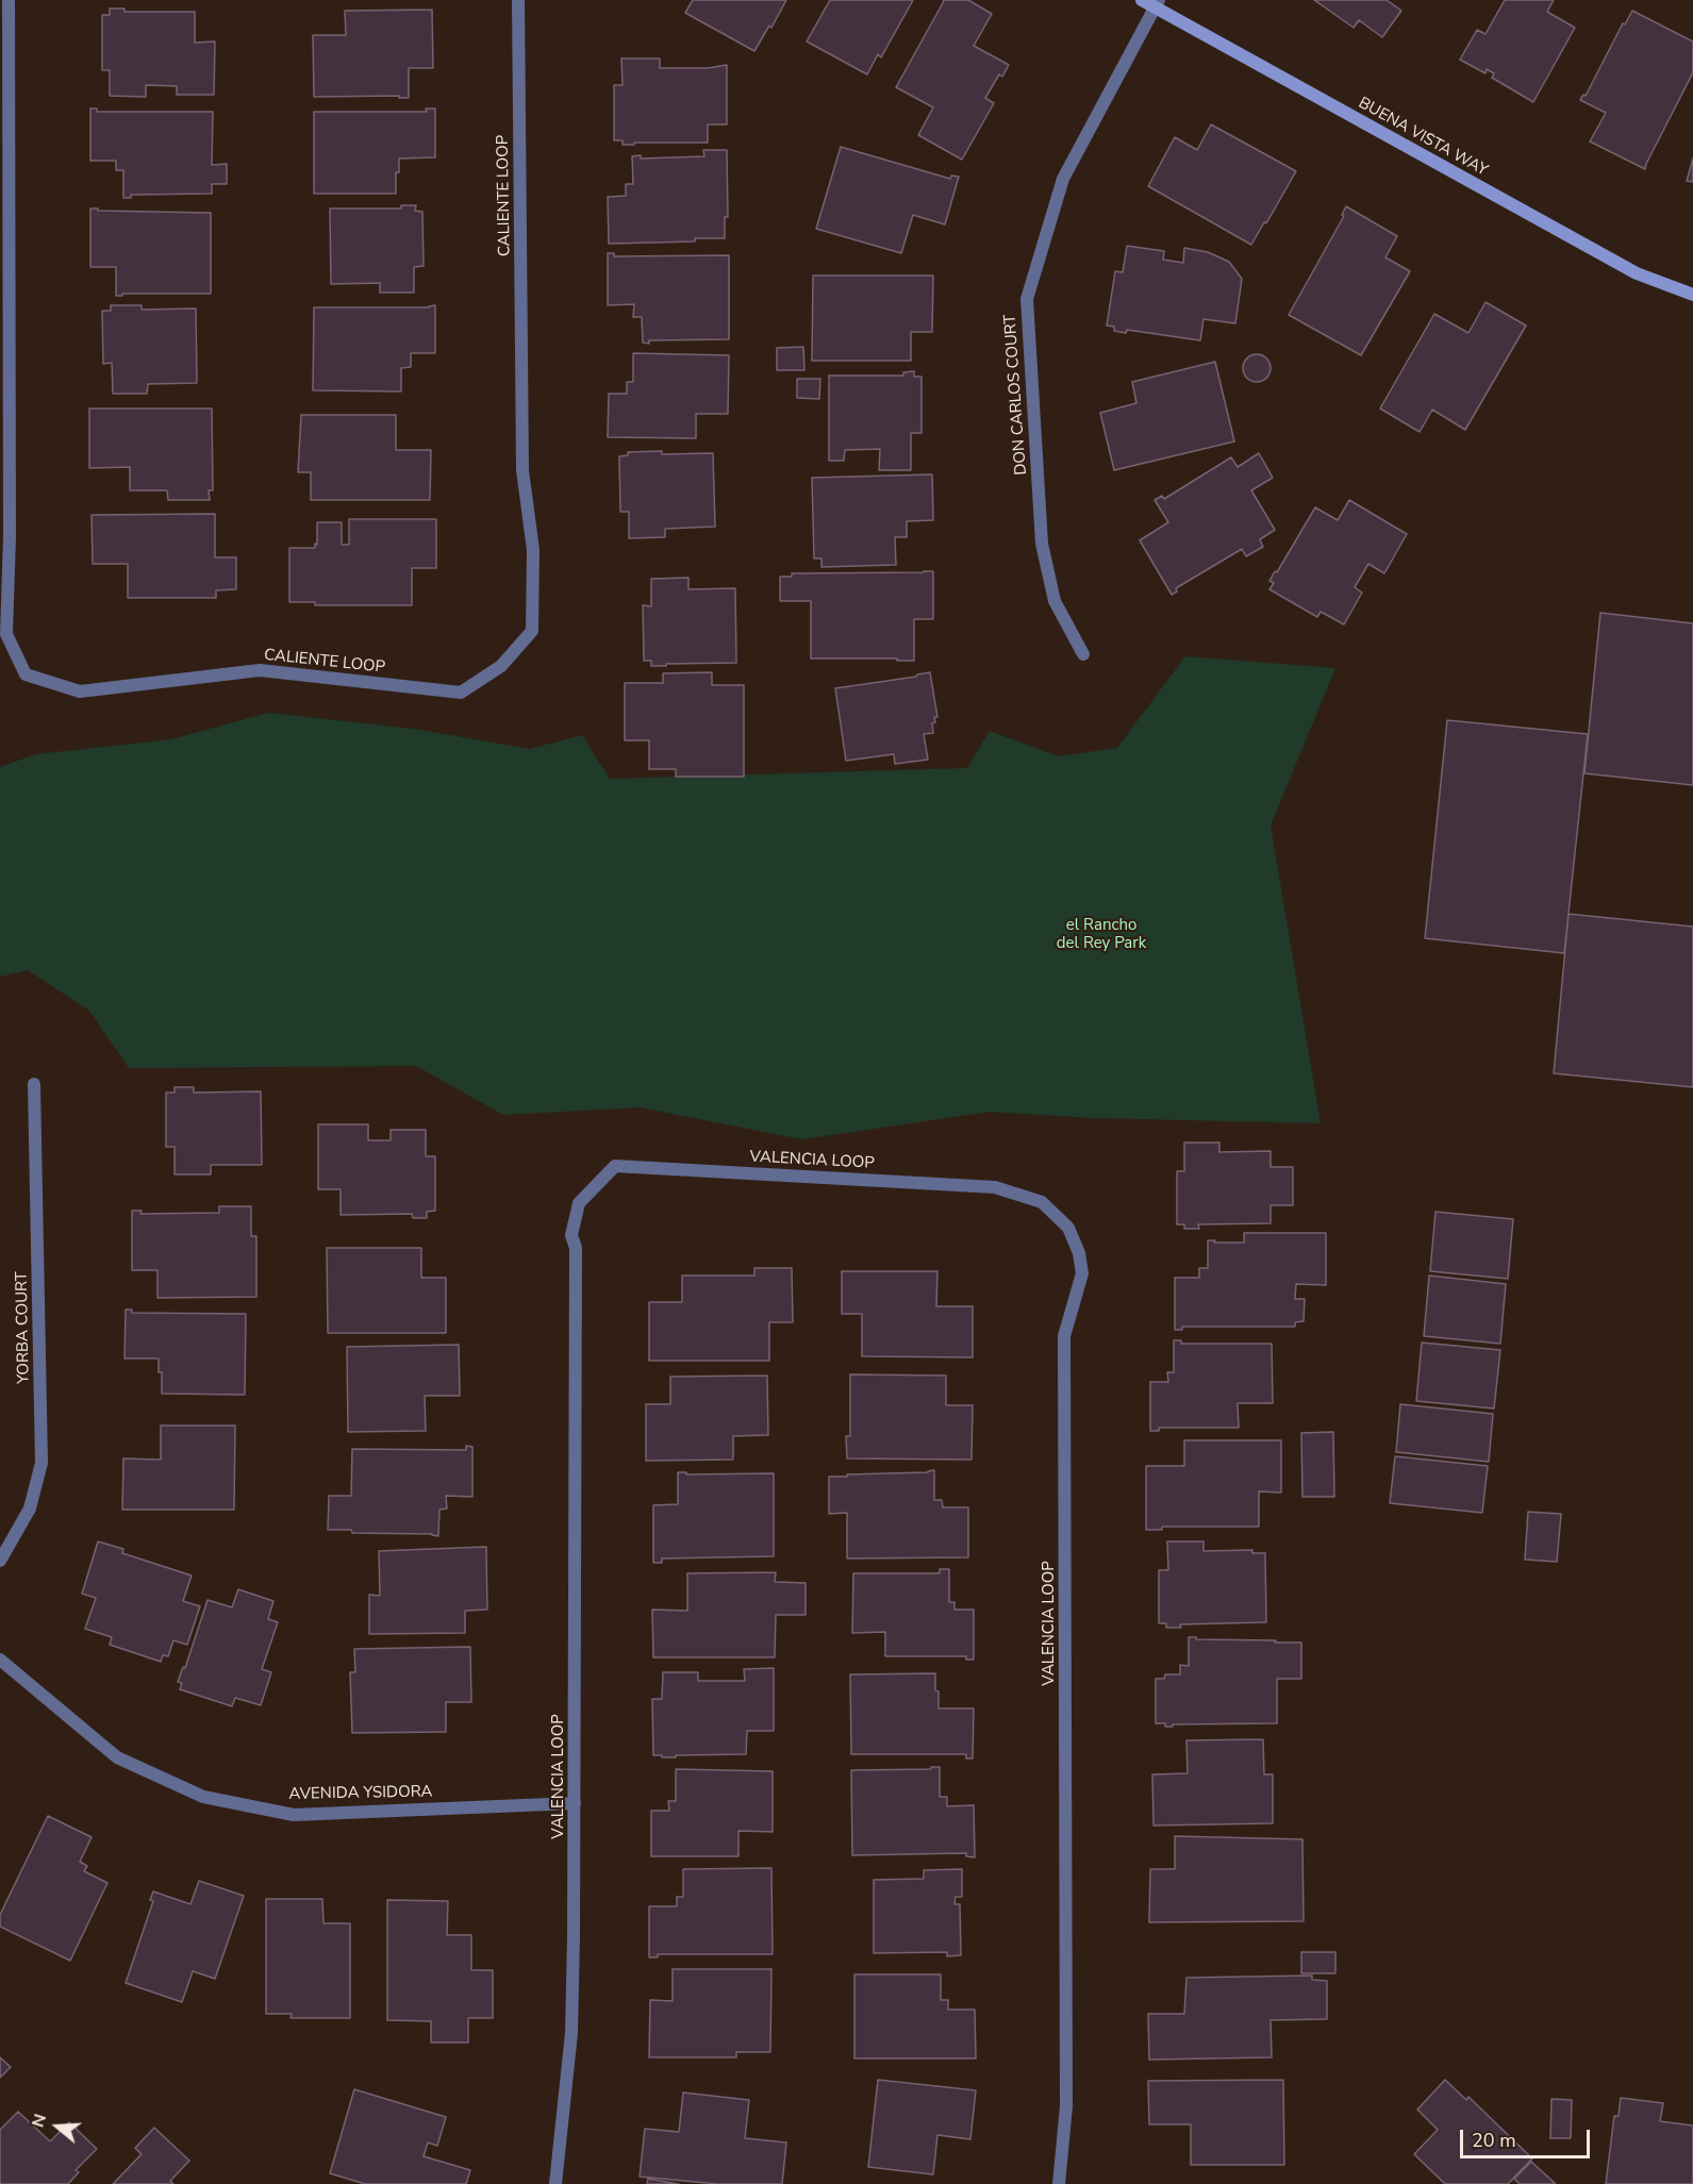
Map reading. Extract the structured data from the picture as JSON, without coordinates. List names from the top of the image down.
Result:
{
  "streets": {
    "street": [
      "BUENA VISTA WAY",
      "CALIENTE LOOP",
      "DON CARLOS COURT",
      "VALENCIA LOOP",
      "YORBA COURT",
      "AVENIDA YSIDORA"
    ]
  },
  "crossings": [
    ["BUENA VISTA WAY", "DON CARLOS COURT"],
    ["VALENCIA LOOP", "AVENIDA YSIDORA"]
  ],
  "parks": ["el Rancho del Rey Park"],
  "scale_bar": "20 m",
  "north": "left"
}
